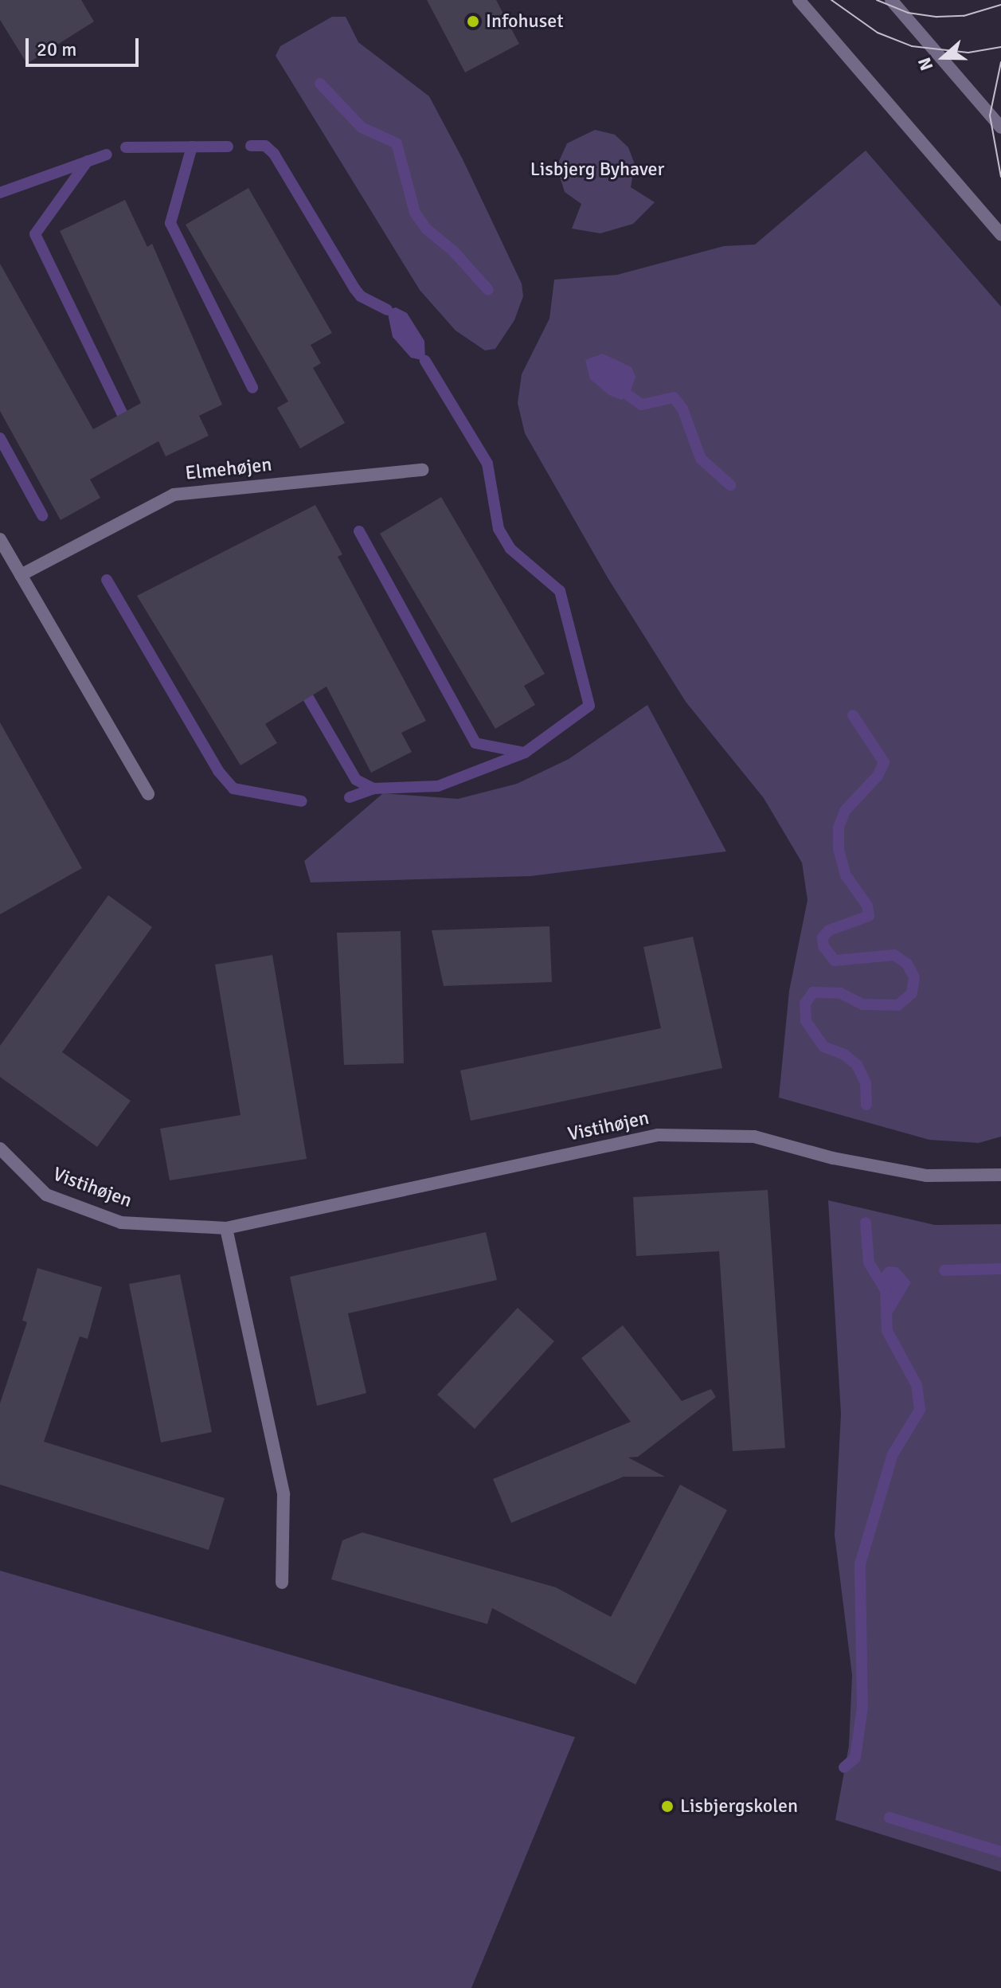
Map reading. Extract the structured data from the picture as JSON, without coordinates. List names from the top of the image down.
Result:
{
  "streets": {
    "street": ["Elmehøjen", "Vistihøjen"]
  },
  "parks": ["Lisbjerg Byhaver"],
  "places": ["Infohuset", "Lisbjergskolen"],
  "scale_bar": "20 m",
  "north": "left"
}
